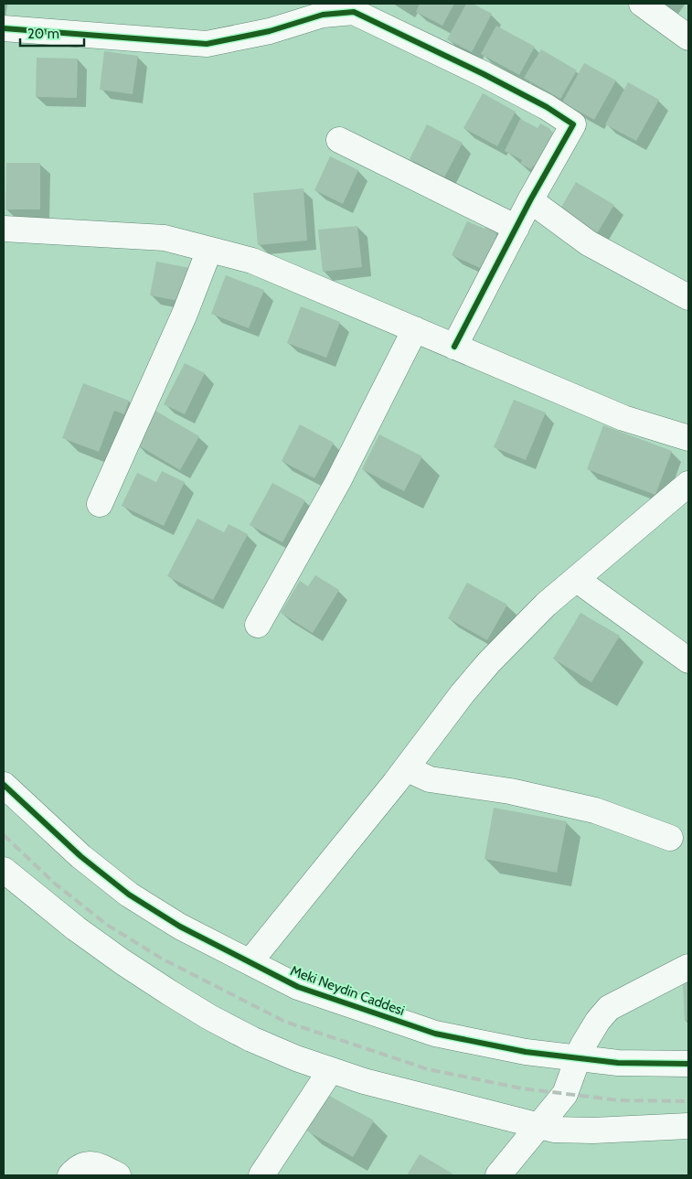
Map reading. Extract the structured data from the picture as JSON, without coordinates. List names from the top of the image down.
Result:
{
  "streets": {
    "street": ["Meki Neydin Caddesi"]
  },
  "scale_bar": "20 m"
}
